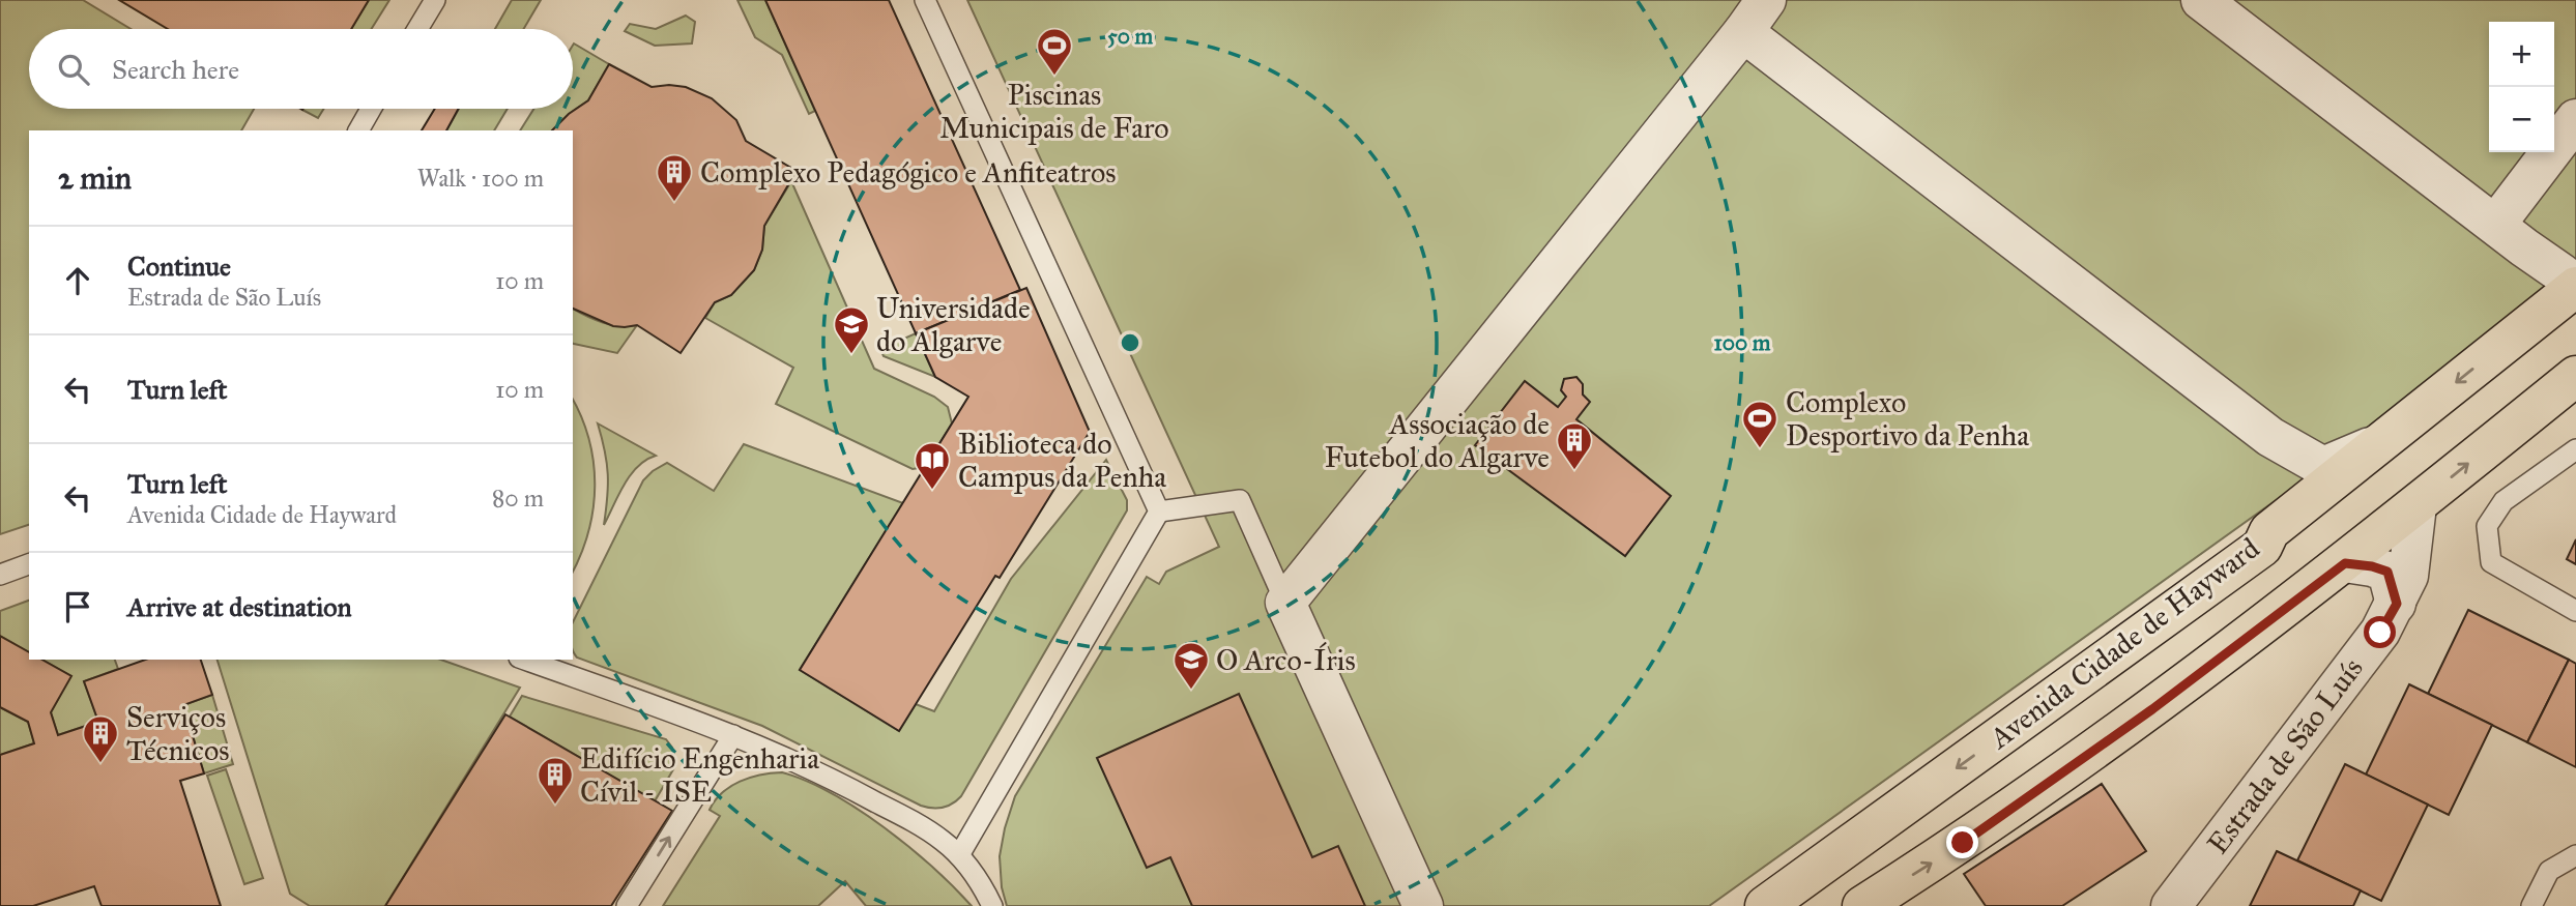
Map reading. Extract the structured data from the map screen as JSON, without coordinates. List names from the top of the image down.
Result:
{
  "streets": {
    "main road": ["Avenida Cidade de Hayward"],
    "street": ["Estrada de São Luís"]
  },
  "places": {
    "sports": ["Piscinas Municipais de Faro", "Complexo Desportivo da Penha"],
    "building": [
      "Complexo Pedagógico e Anfiteatros",
      "Associação de Futebol do Algarve",
      "Serviços Técnicos",
      "Edifício Engenharia Cívil - ISE"
    ],
    "school or university": ["Universidade do Algarve", "O Arco-Íris"],
    "library": ["Biblioteca do Campus da Penha"]
  },
  "page": {
    "map_buttons": ["+", "−"],
    "search": "Search here",
    "heading": ["2 min", "Walk · 100 m"],
    "list": [
      ["Continue", "Estrada de São Luís", "10 m"],
      ["Turn left", "10 m"],
      ["Turn left", "Avenida Cidade de Hayward", "80 m"],
      "Arrive at destination"
    ]
  },
  "rings": ["50 m", "100 m"]
}
